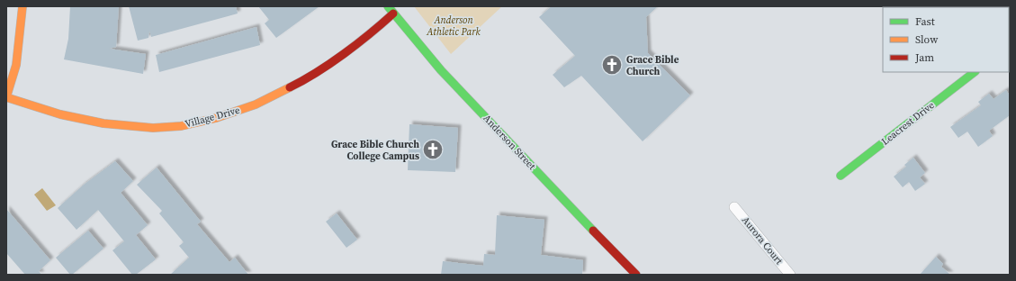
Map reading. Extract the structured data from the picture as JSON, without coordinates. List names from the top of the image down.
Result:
{
  "streets": {
    "street": [
      "Village Drive",
      "Leacrest Drive",
      "Anderson Street",
      "Aurora Court"
    ]
  },
  "crossings": [
    ["Village Drive", "Anderson Street"]
  ],
  "parks": ["Anderson Athletic Park"],
  "places": {
    "church": ["Grace Bible Church", "Grace Bible Church College Campus"]
  },
  "legend": ["Fast", "Slow", "Jam"]
}
